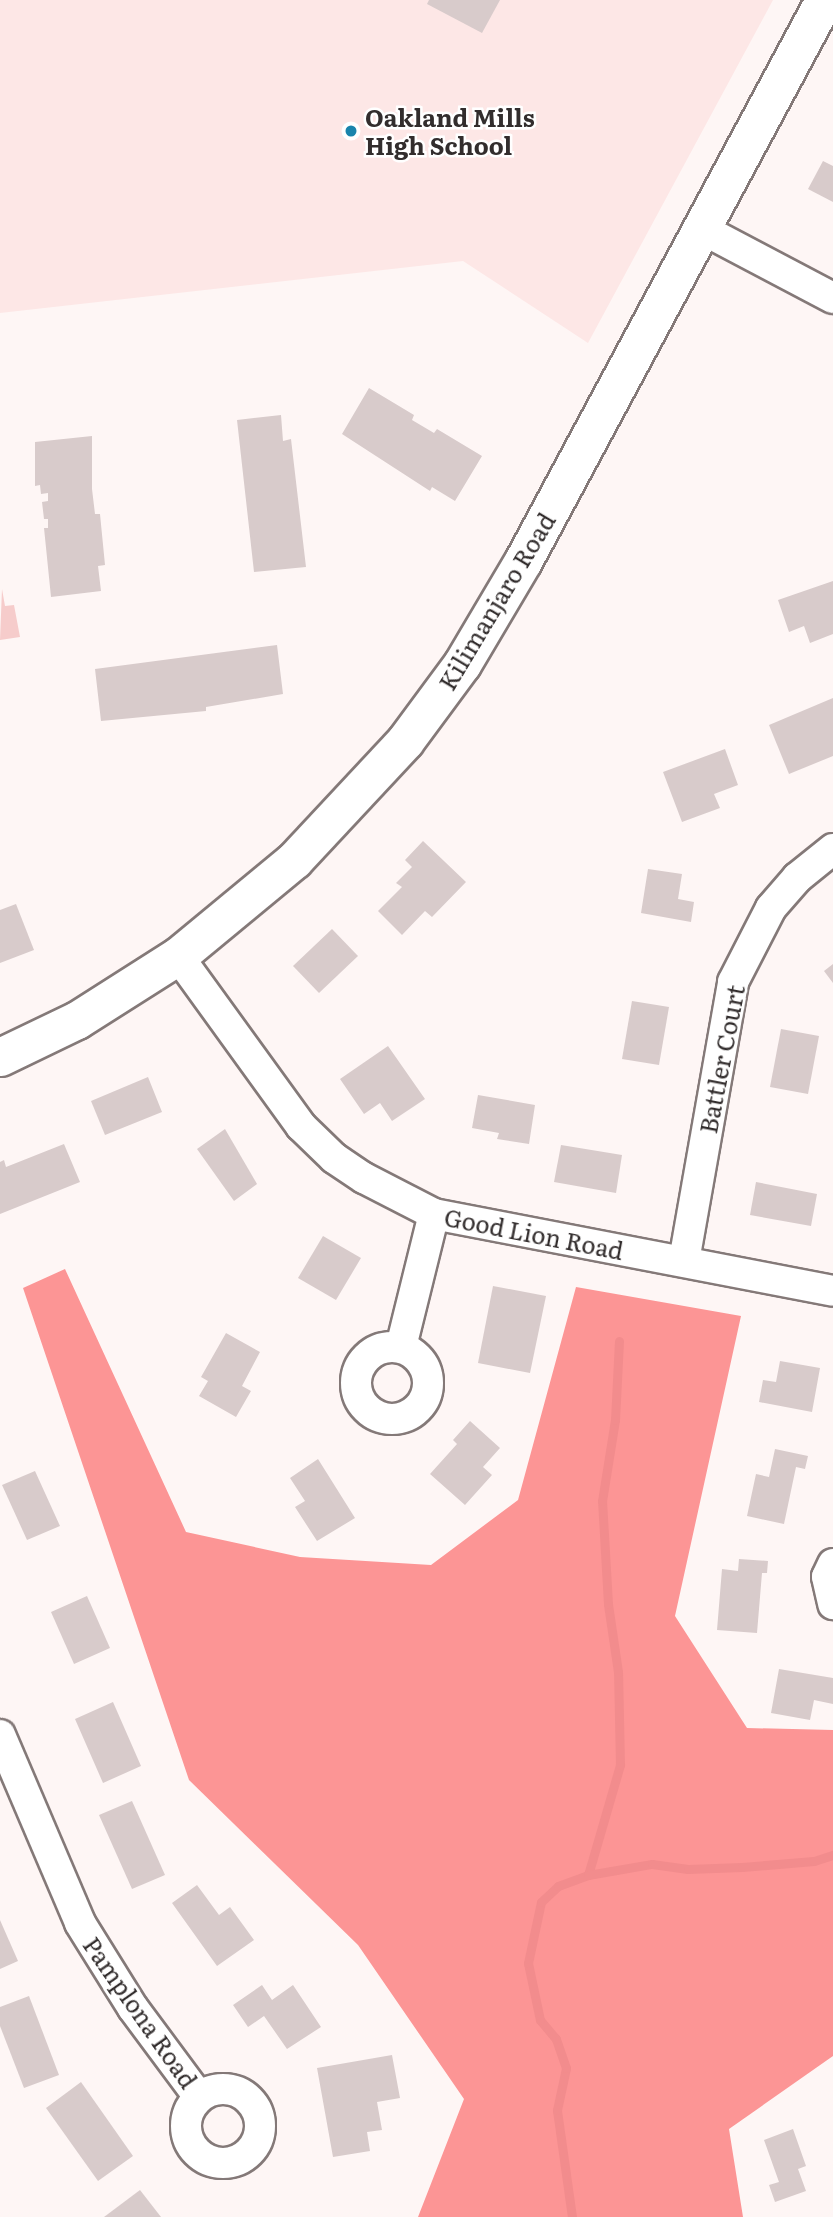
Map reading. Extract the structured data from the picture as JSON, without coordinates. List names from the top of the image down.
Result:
{
  "streets": {
    "street": [
      "Kilimanjaro Road",
      "Battler Court",
      "Good Lion Road",
      "Pamplona Road"
    ]
  },
  "crossings": [
    ["Kilimanjaro Road", "Good Lion Road"],
    ["Battler Court", "Good Lion Road"]
  ],
  "places": ["Oakland Mills High School"]
}
